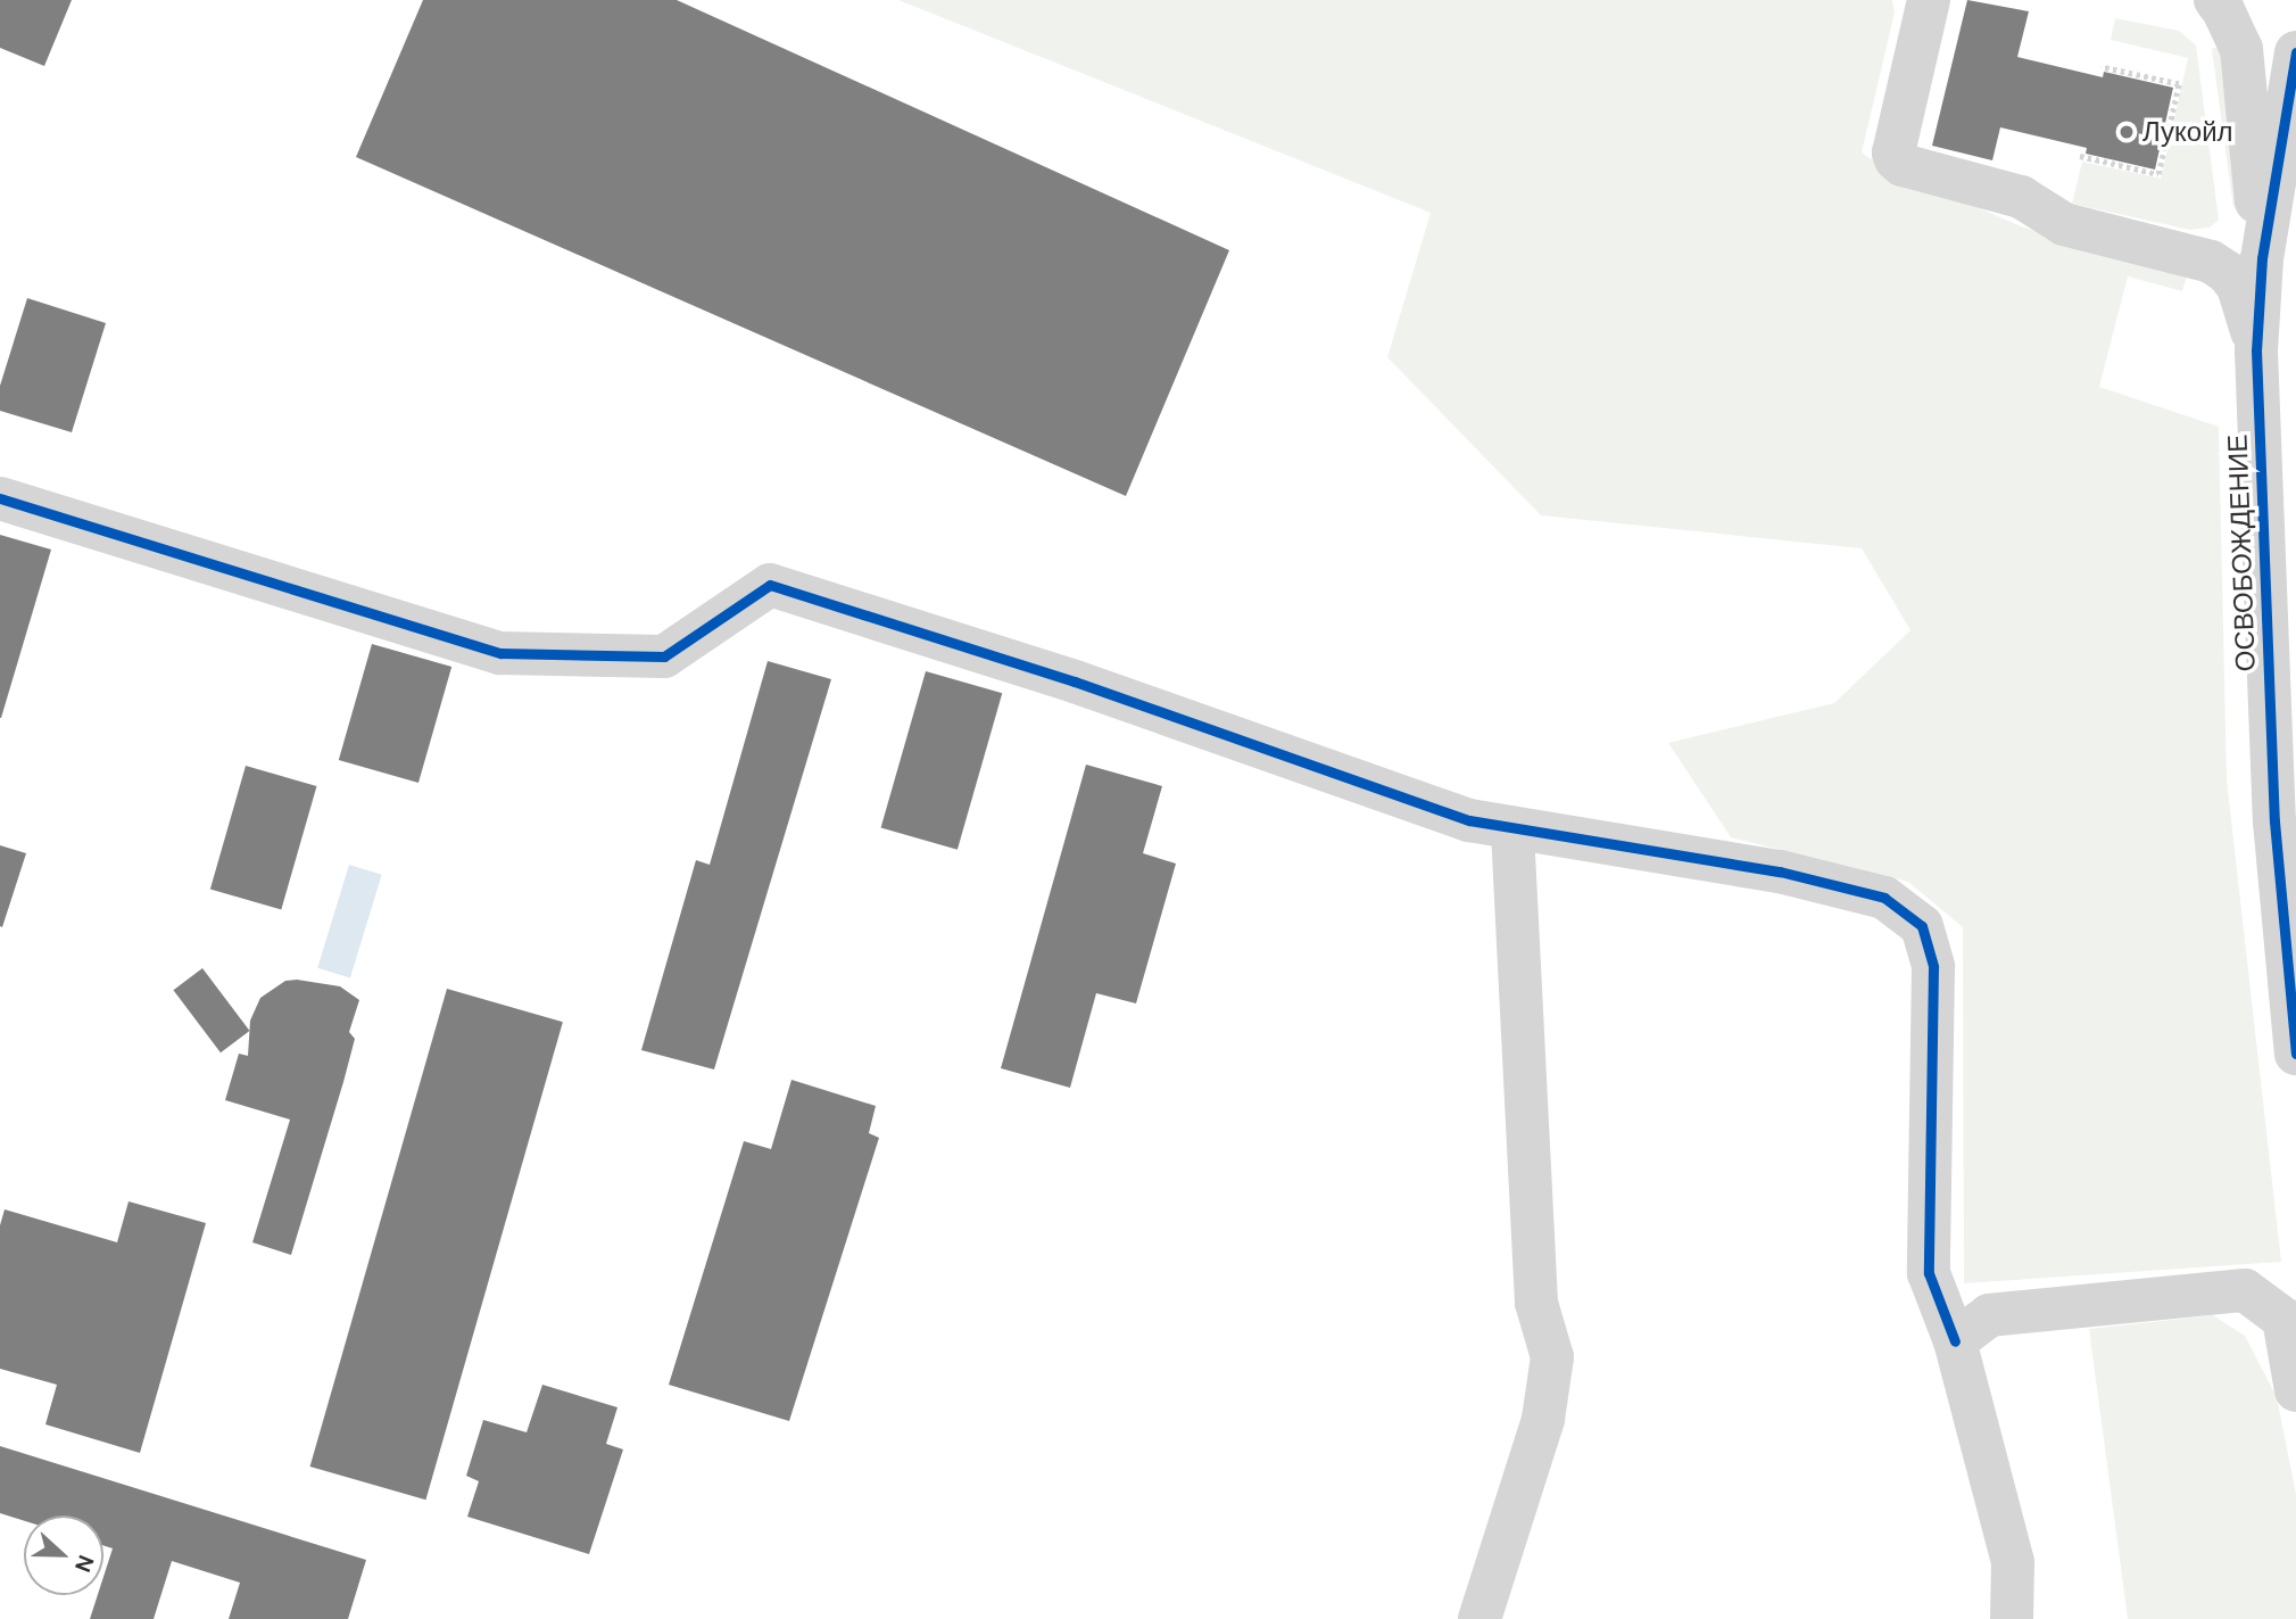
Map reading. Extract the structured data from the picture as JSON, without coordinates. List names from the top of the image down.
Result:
{
  "streets": {
    "street": ["ОСВОБОЖДЕНИЕ"]
  },
  "places": ["Лукойл"],
  "north": "right"
}
